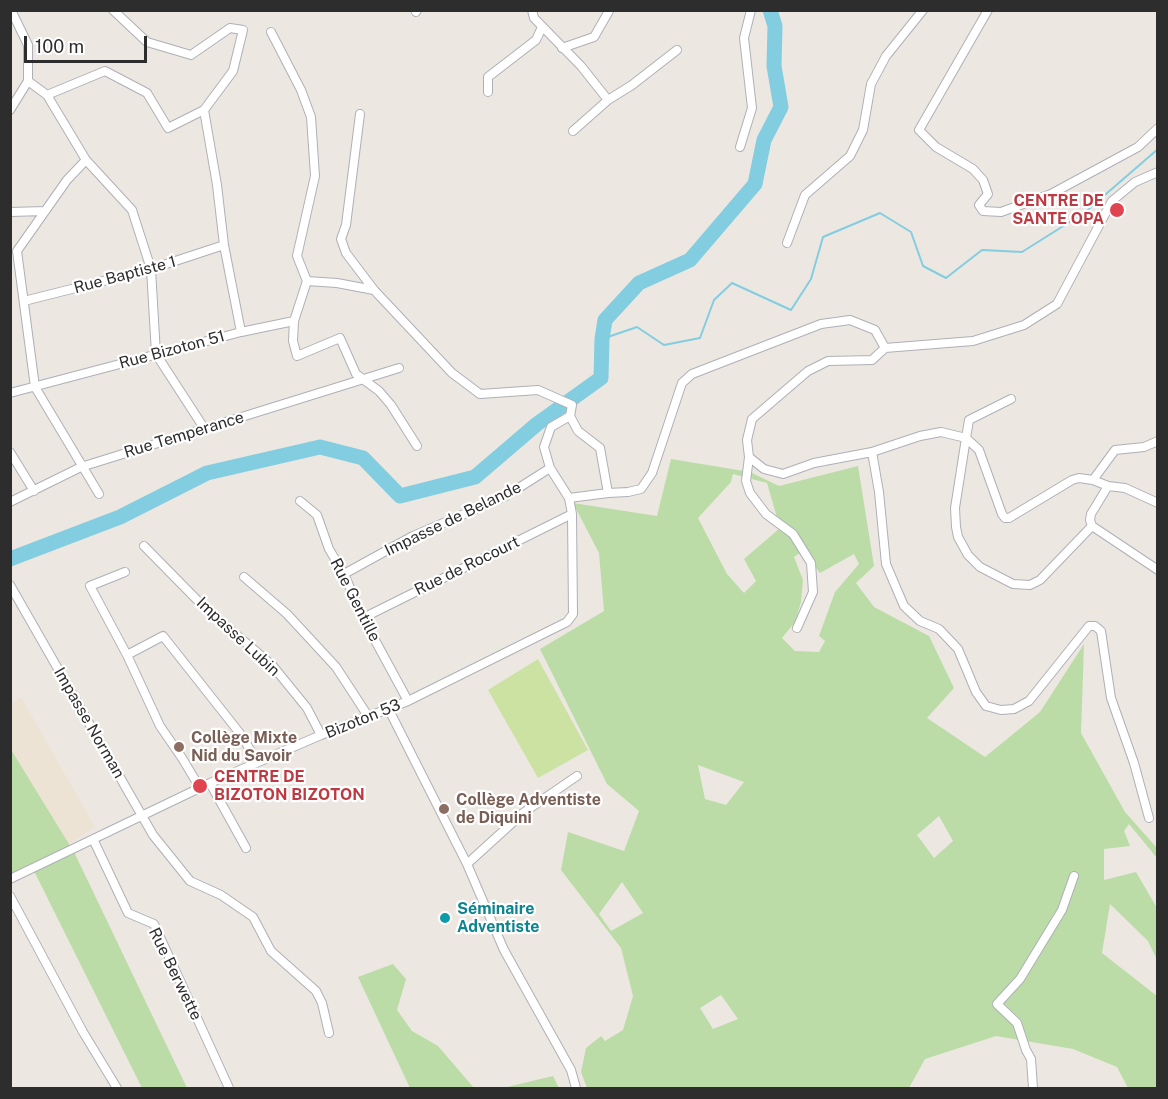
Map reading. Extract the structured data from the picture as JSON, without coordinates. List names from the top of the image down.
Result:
{
  "streets": {
    "street": [
      "Rue Baptiste 1",
      "Rue Bizoton 51",
      "Rue Temperance",
      "Impasse de Belande",
      "Rue de Rocourt",
      "Rue Gentille",
      "Impasse Lubin",
      "Bizoton 53",
      "Impasse Norman",
      "Rue Berwette"
    ]
  },
  "crossings": [
    ["Impasse de Belande", "Rue Gentille"],
    ["Impasse de Belande", "Bizoton 53"],
    ["Rue de Rocourt", "Rue Gentille"],
    ["Rue de Rocourt", "Bizoton 53"],
    ["Rue Gentille", "Bizoton 53"],
    ["Impasse Lubin", "Bizoton 53"],
    ["Bizoton 53", "Impasse Norman"],
    ["Bizoton 53", "Rue Berwette"]
  ],
  "places": [
    "CENTRE DE SANTE OPA",
    "Collège Mixte Nid du Savoir",
    "CENTRE DE BIZOTON BIZOTON",
    "Collège Adventiste de Diquini",
    "Séminaire Adventiste"
  ],
  "scale_bar": "100 m"
}
